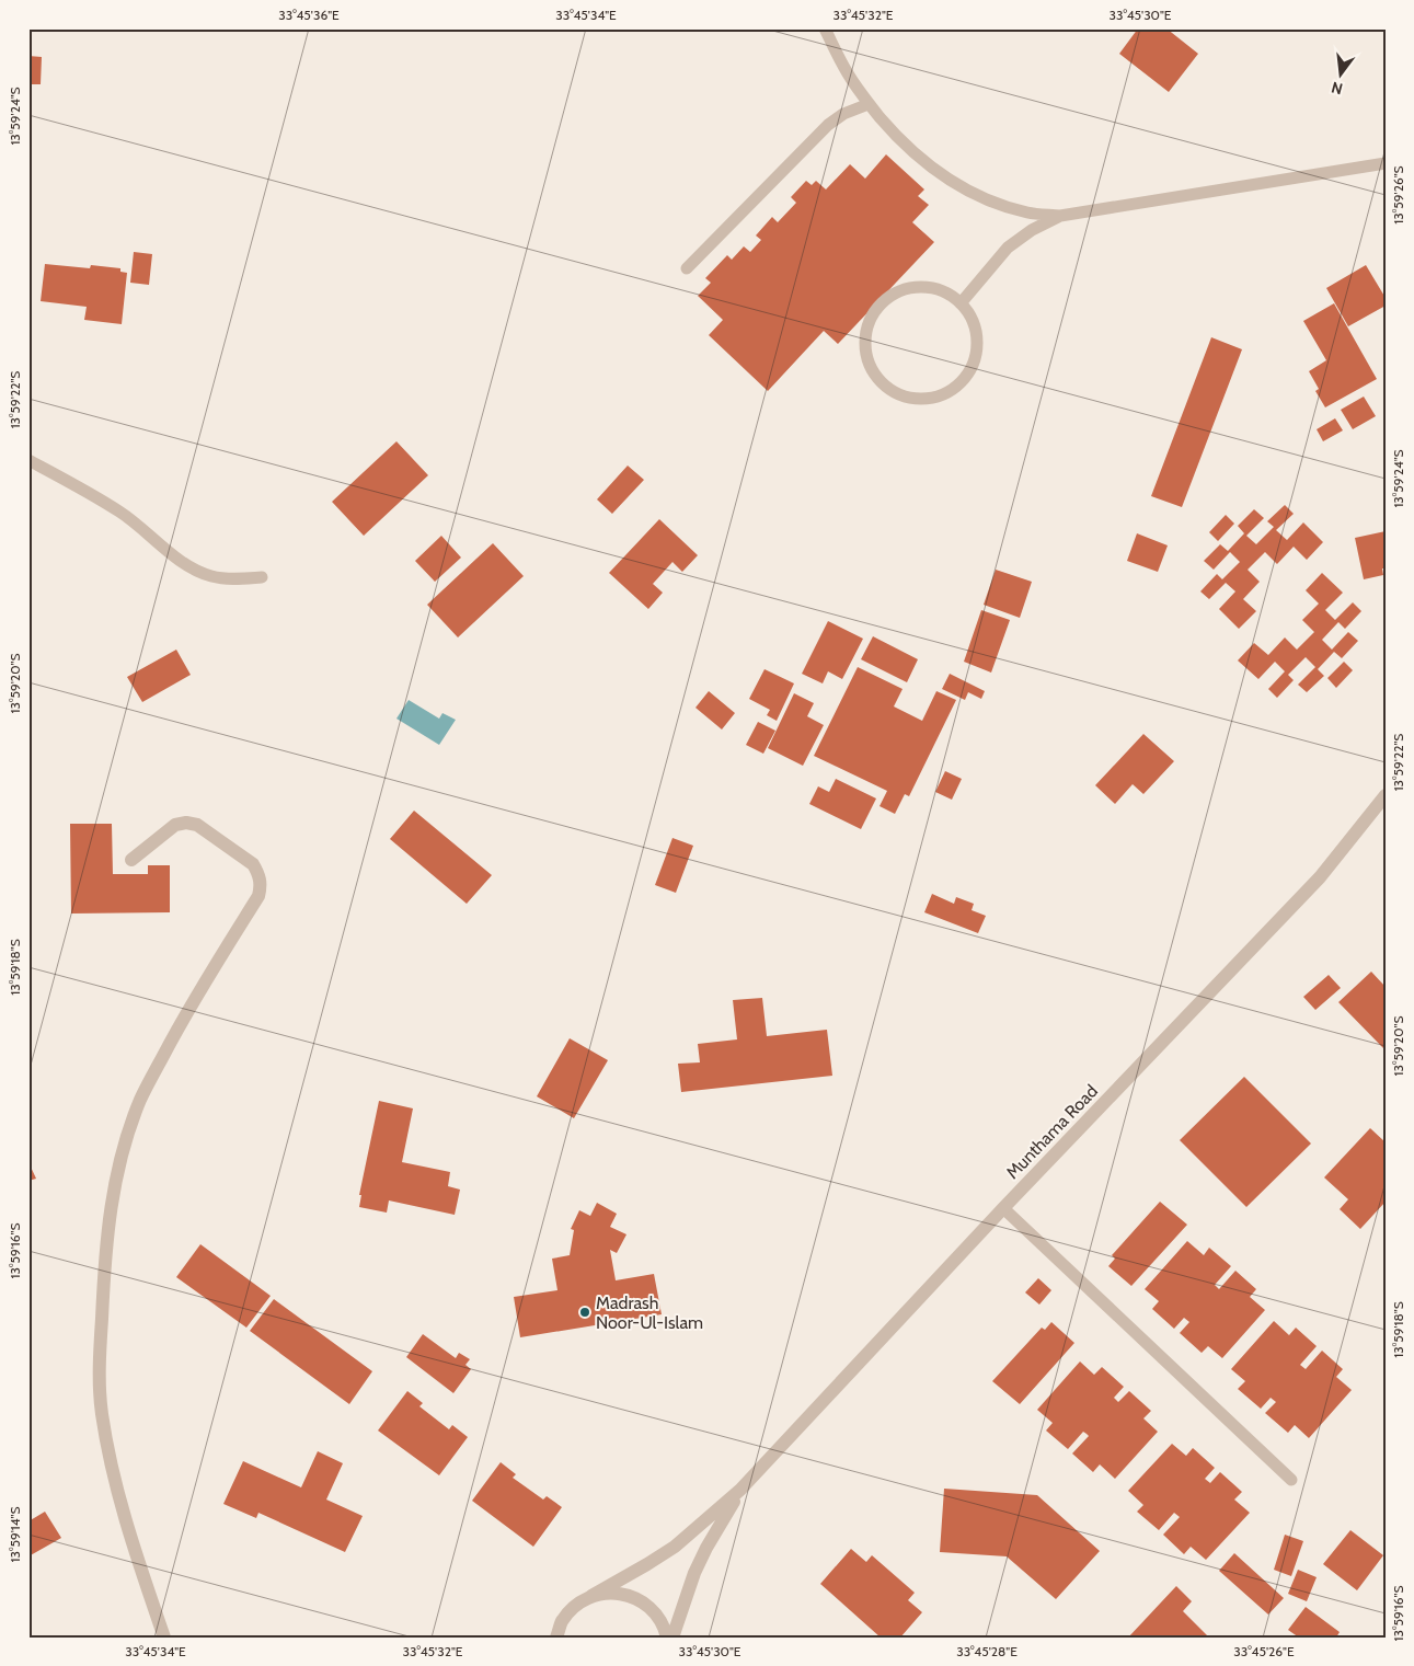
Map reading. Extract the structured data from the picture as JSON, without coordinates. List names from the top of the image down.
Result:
{
  "streets": {
    "street": ["Munthama Road"]
  },
  "places": ["Madrash Noor-Ul-Islam"],
  "north": "bottom",
  "coordinates": [
    "33°45'36\"E",
    "33°45'34\"E",
    "33°45'32\"E",
    "33°45'30\"E",
    "13°59'24\"S",
    "13°59'26\"S",
    "13°59'22\"S",
    "13°59'20\"S",
    "13°59'18\"S",
    "13°59'16\"S",
    "13°59'14\"S",
    "33°45'28\"E",
    "33°45'26\"E"
  ]
}
